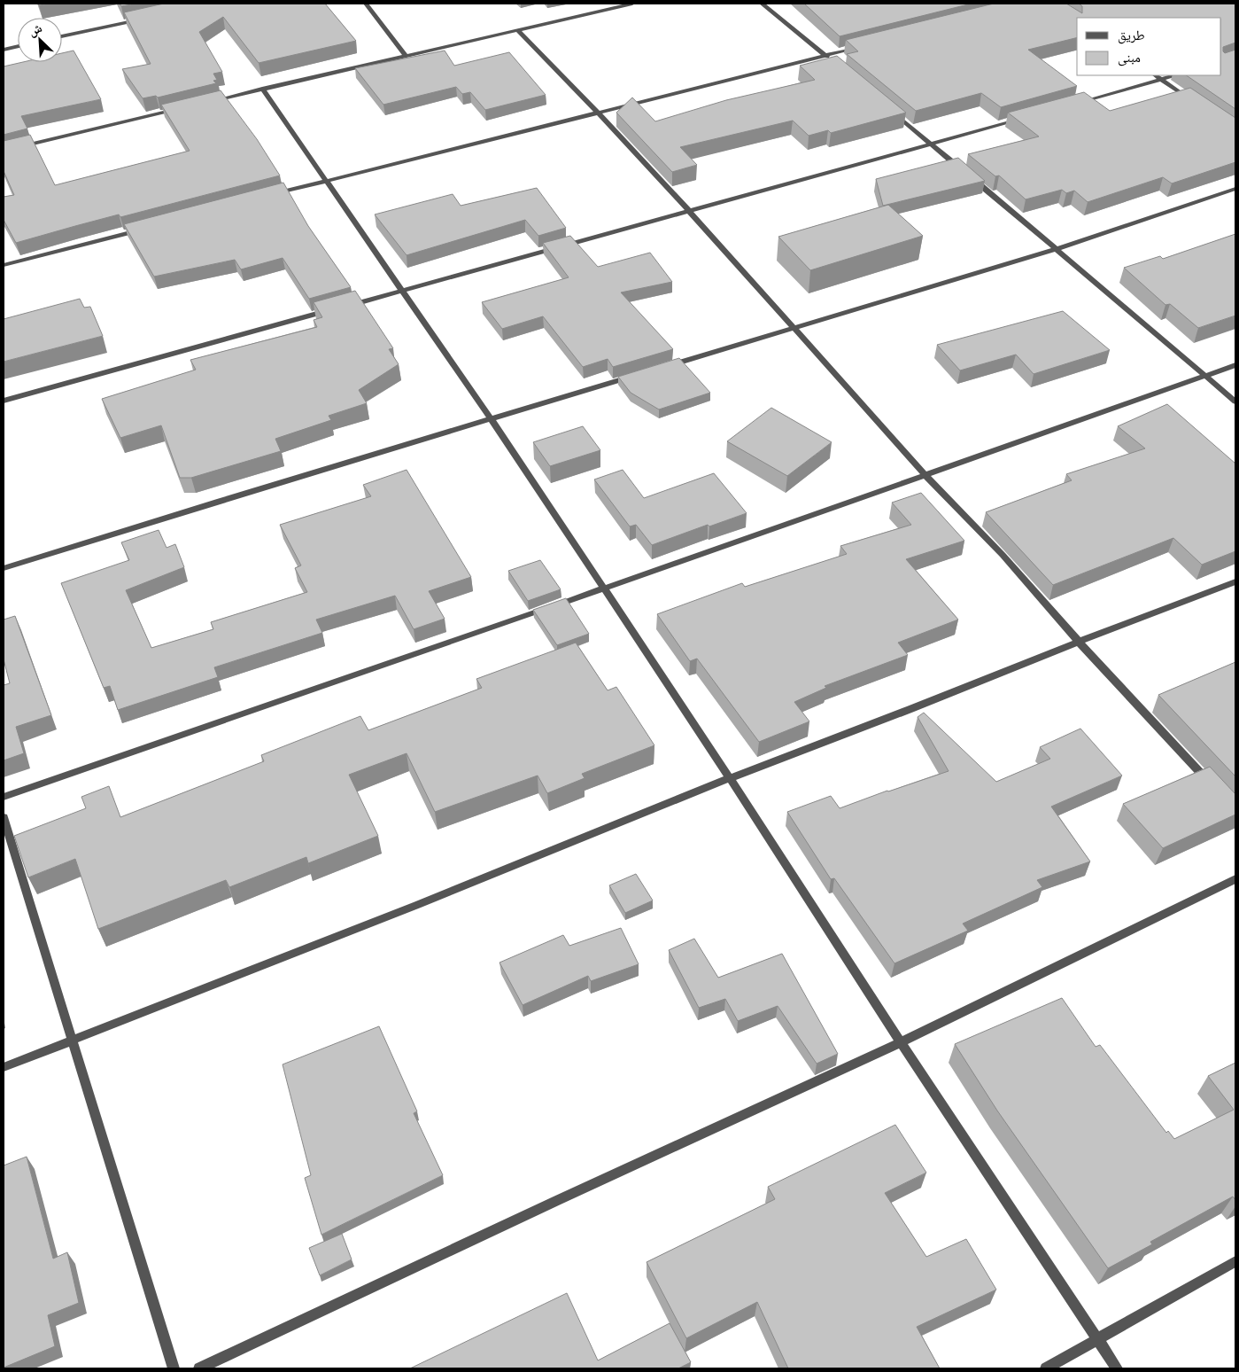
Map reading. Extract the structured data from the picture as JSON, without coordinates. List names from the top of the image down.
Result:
{
  "legend": ["طريق", "مبنى"],
  "north": "top left"
}
